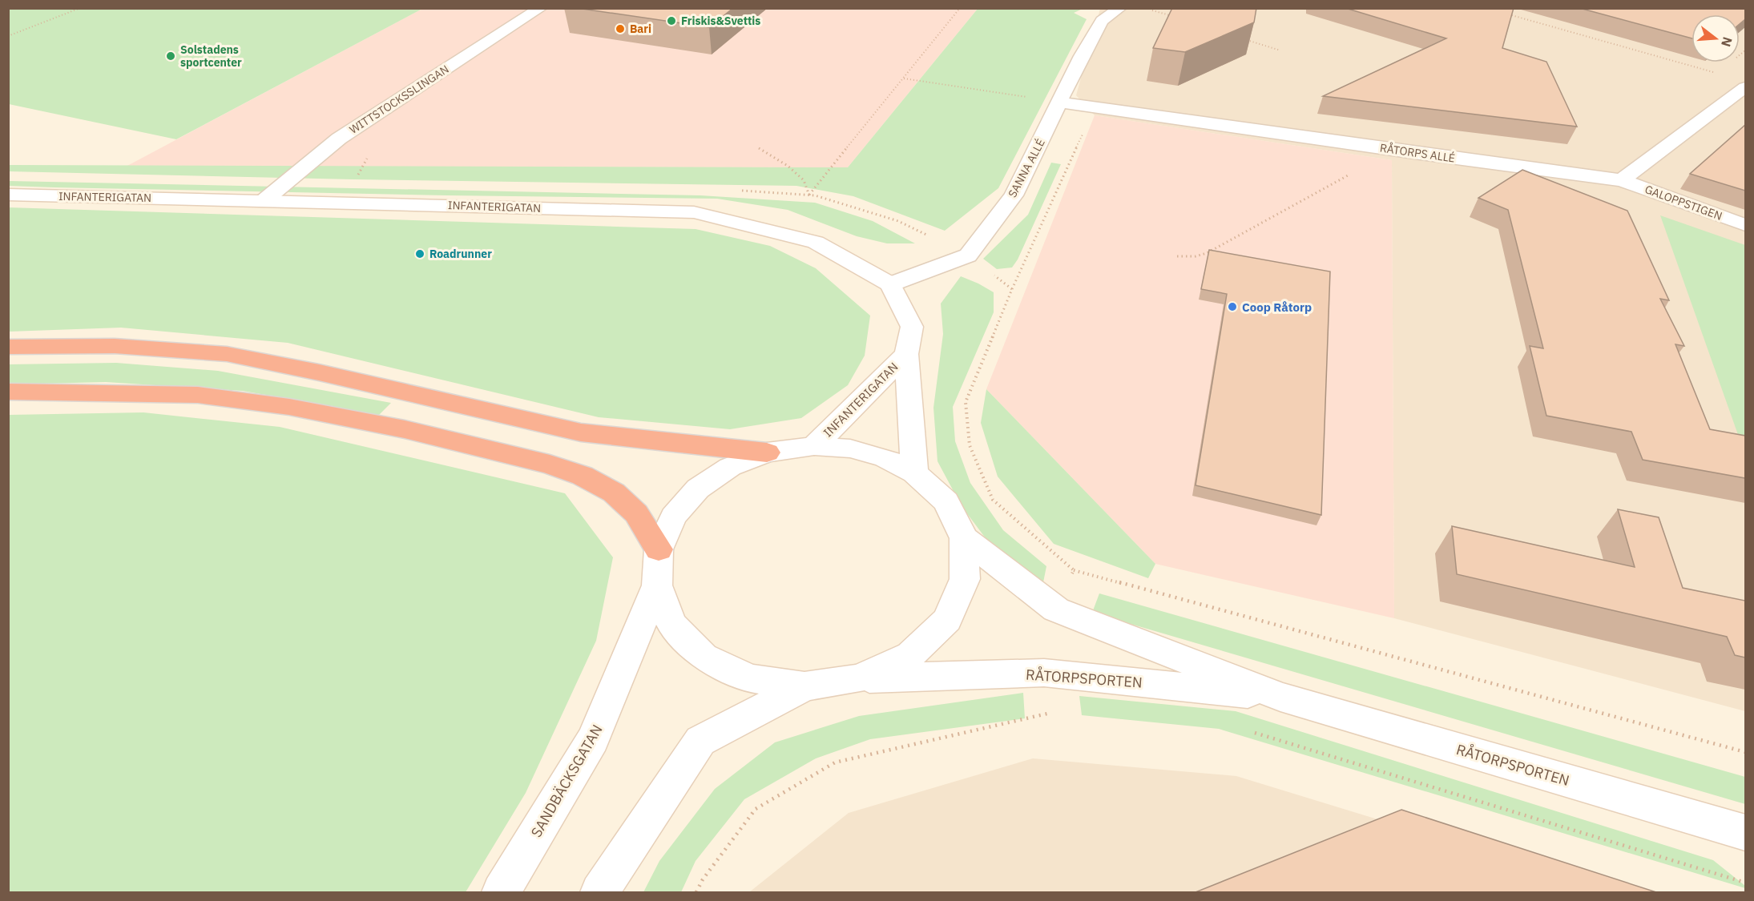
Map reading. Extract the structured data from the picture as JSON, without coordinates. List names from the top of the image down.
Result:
{
  "streets": {
    "street": [
      "WITTSTOCKSSLINGAN",
      "RÅTORPS ALLÉ",
      "SANNA ALLÉ",
      "INFANTERIGATAN",
      "GALOPPSTIGEN",
      "RÅTORPSPORTEN",
      "SANDBÄCKSGATAN"
    ]
  },
  "crossings": [
    ["WITTSTOCKSSLINGAN", "INFANTERIGATAN"],
    ["RÅTORPS ALLÉ", "SANNA ALLÉ"],
    ["RÅTORPS ALLÉ", "GALOPPSTIGEN"]
  ],
  "places": [
    "Friskis&Svettis",
    "Bari",
    "Solstadens sportcenter",
    "Roadrunner",
    "Coop Råtorp"
  ],
  "north": "right"
}
